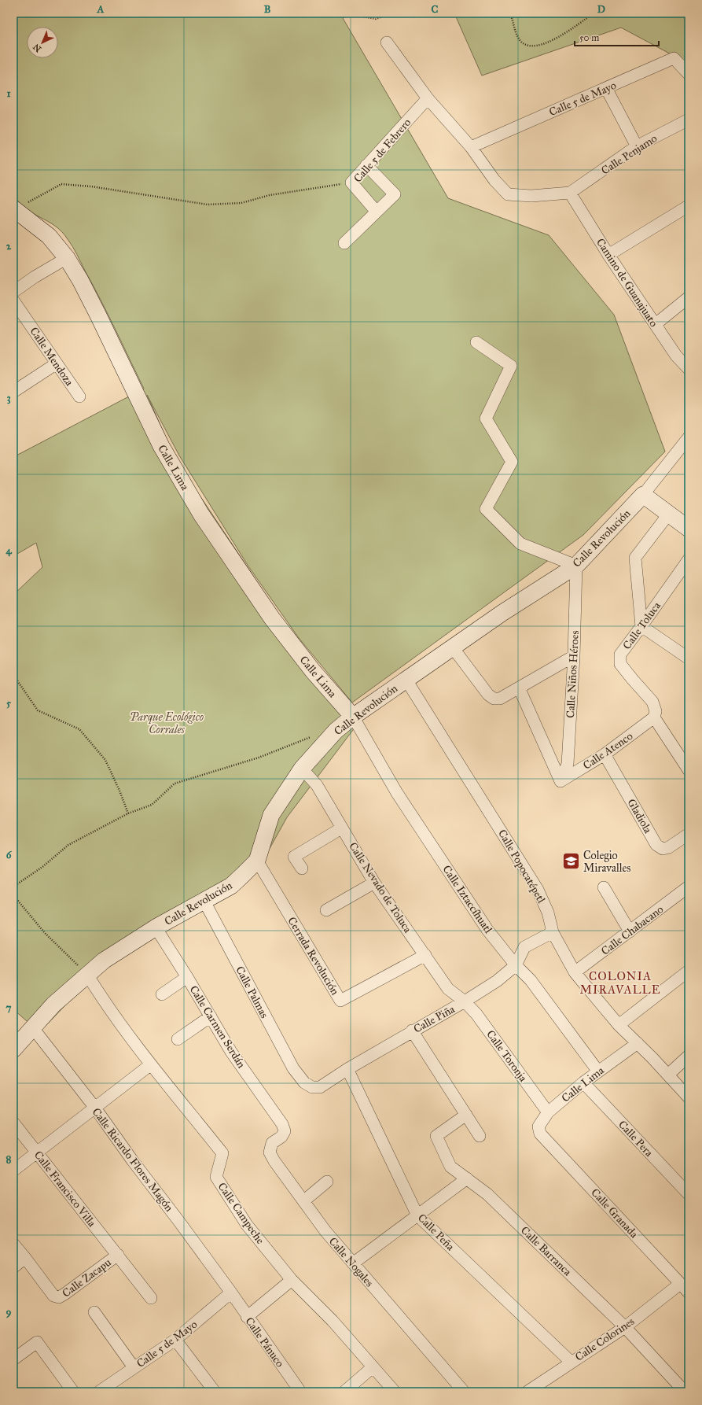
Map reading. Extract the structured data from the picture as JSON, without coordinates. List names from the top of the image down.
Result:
{
  "streets": {
    "street": [
      "Calle 5 de Mayo",
      "Calle 5 de Febrero",
      "Calle Penjamo",
      "Camino de Guanajuato",
      "Calle Mendoza",
      "Calle Lima",
      "Calle Revolución",
      "Calle Toluca",
      "Calle Niños Héroes",
      "Calle Atenco",
      "Gladiola",
      "Calle Popocatépetl",
      "Calle Nevado de Toluca",
      "Calle Iztaccíhuatl",
      "Calle Chabacano",
      "Cerrada Revolución",
      "Calle Palmas",
      "Calle Piña",
      "Calle Carmen Serdán",
      "Calle Toronja",
      "Calle Pera",
      "Calle Ricardo Flores Magón",
      "Calle Francisco Villa",
      "Calle Campeche",
      "Calle Granada",
      "Calle Peña",
      "Calle Barranca",
      "Calle Nogales",
      "Calle Zacapu",
      "Calle Colorines",
      "Calle Pánuco"
    ]
  },
  "crossings": [
    ["Calle 5 de Mayo", "Calle Ricardo Flores Magón"],
    ["Calle 5 de Mayo", "Calle Pánuco"],
    ["Calle Penjamo", "Camino de Guanajuato"],
    ["Calle Lima", "Calle Revolución"],
    ["Calle Lima", "Calle Popocatépetl"],
    ["Calle Lima", "Calle Iztaccíhuatl"],
    ["Calle Lima", "Calle Toronja"],
    ["Calle Lima", "Calle Pera"],
    ["Calle Lima", "Calle Granada"],
    ["Calle Revolución", "Calle Niños Héroes"],
    ["Calle Revolución", "Calle Popocatépetl"],
    ["Calle Revolución", "Calle Nevado de Toluca"],
    ["Calle Revolución", "Calle Iztaccíhuatl"],
    ["Calle Revolución", "Cerrada Revolución"],
    ["Calle Revolución", "Calle Palmas"],
    ["Calle Revolución", "Calle Carmen Serdán"],
    ["Calle Revolución", "Calle Ricardo Flores Magón"],
    ["Calle Revolución", "Calle Campeche"],
    ["Calle Toluca", "Calle Atenco"],
    ["Calle Niños Héroes", "Calle Atenco"],
    ["Calle Atenco", "Gladiola"],
    ["Calle Popocatépetl", "Calle Chabacano"],
    ["Calle Popocatépetl", "Calle Piña"],
    ["Calle Nevado de Toluca", "Cerrada Revolución"],
    ["Calle Nevado de Toluca", "Calle Piña"],
    ["Calle Nevado de Toluca", "Calle Toronja"],
    ["Calle Iztaccíhuatl", "Calle Piña"],
    ["Calle Palmas", "Calle Piña"],
    ["Calle Piña", "Calle Toronja"],
    ["Calle Piña", "Calle Peña"],
    ["Calle Carmen Serdán", "Calle Nogales"],
    ["Calle Ricardo Flores Magón", "Calle Pánuco"],
    ["Calle Francisco Villa", "Calle Zacapu"],
    ["Calle Granada", "Calle Colorines"],
    ["Calle Peña", "Calle Colorines"],
    ["Calle Barranca", "Calle Colorines"]
  ],
  "districts": ["COLONIA MIRAVALLE"],
  "parks": ["Parque Ecológico Corrales"],
  "places": {
    "school or university": ["Colegio Miravalles"]
  },
  "scale_bar": "50 m",
  "north": "bottom left",
  "grid": {
    "columns": [
      "A",
      "B",
      "C",
      "D"
    ],
    "rows": [
      "1",
      "2",
      "3",
      "4",
      "5",
      "6",
      "7",
      "8",
      "9"
    ]
  }
}
